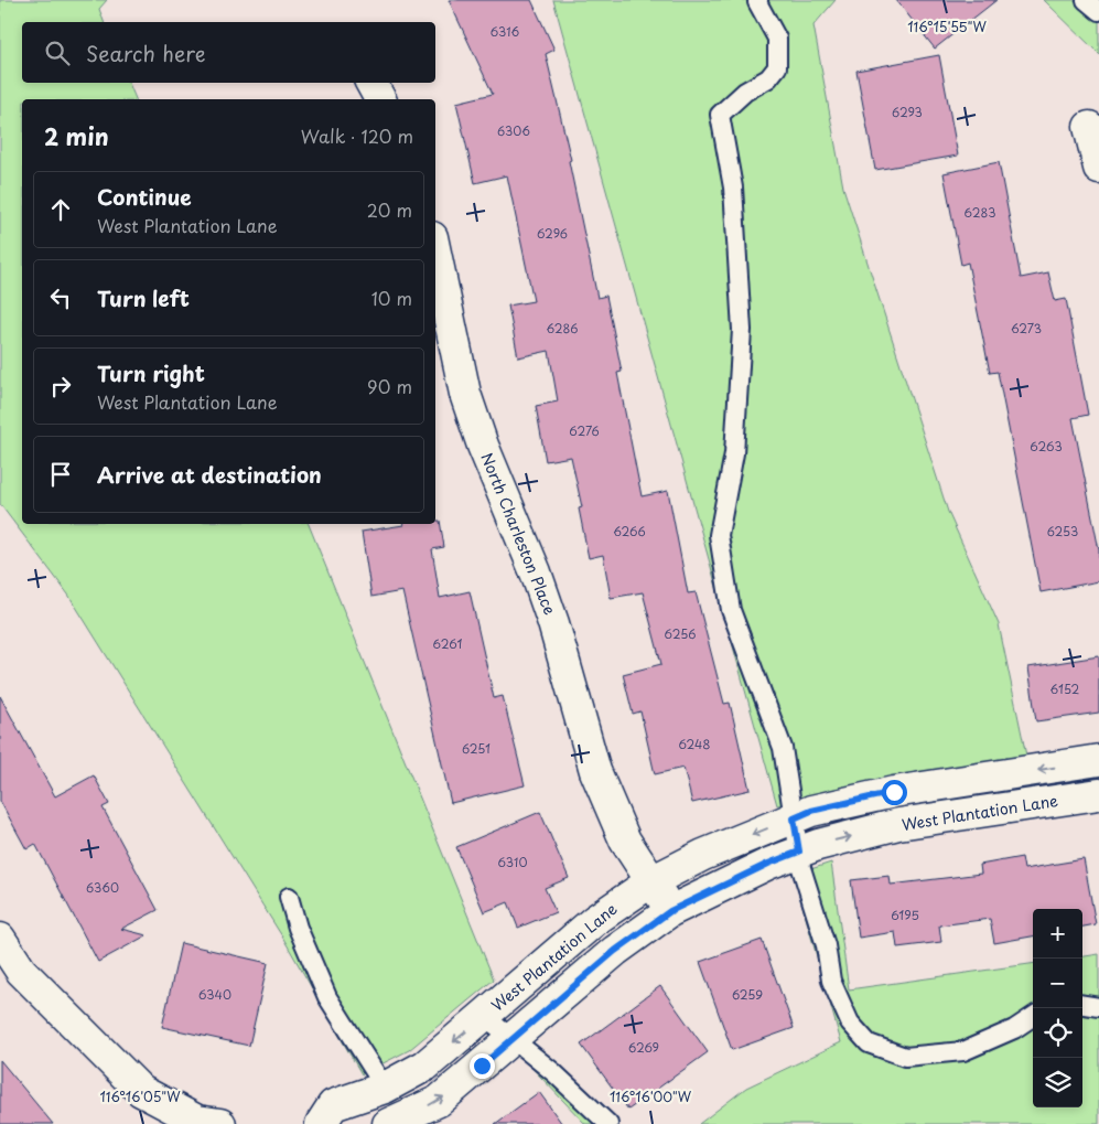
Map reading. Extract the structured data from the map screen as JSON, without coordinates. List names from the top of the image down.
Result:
{
  "streets": {
    "street": ["North Charleston Place", "West Plantation Lane"]
  },
  "crossings": [
    ["North Charleston Place", "West Plantation Lane"]
  ],
  "house_numbers": [
    "6316",
    "6293",
    "6306",
    "6283",
    "6296",
    "6286",
    "6273",
    "6276",
    "6263",
    "6266",
    "6253",
    "6256",
    "6261",
    "6152",
    "6248",
    "6251",
    "6310",
    "6360",
    "6195",
    "6340",
    "6259",
    "6269"
  ],
  "page": {
    "search": "Search here",
    "heading": ["2 min", "Walk · 120 m"],
    "list": [
      ["Continue", "West Plantation Lane", "20 m"],
      ["Turn left", "10 m"],
      ["Turn right", "West Plantation Lane", "90 m"],
      "Arrive at destination"
    ],
    "map_buttons": ["+", "−"]
  },
  "coordinates": ["116°15'55\"W", "116°16'05\"W", "116°16'00\"W"]
}
